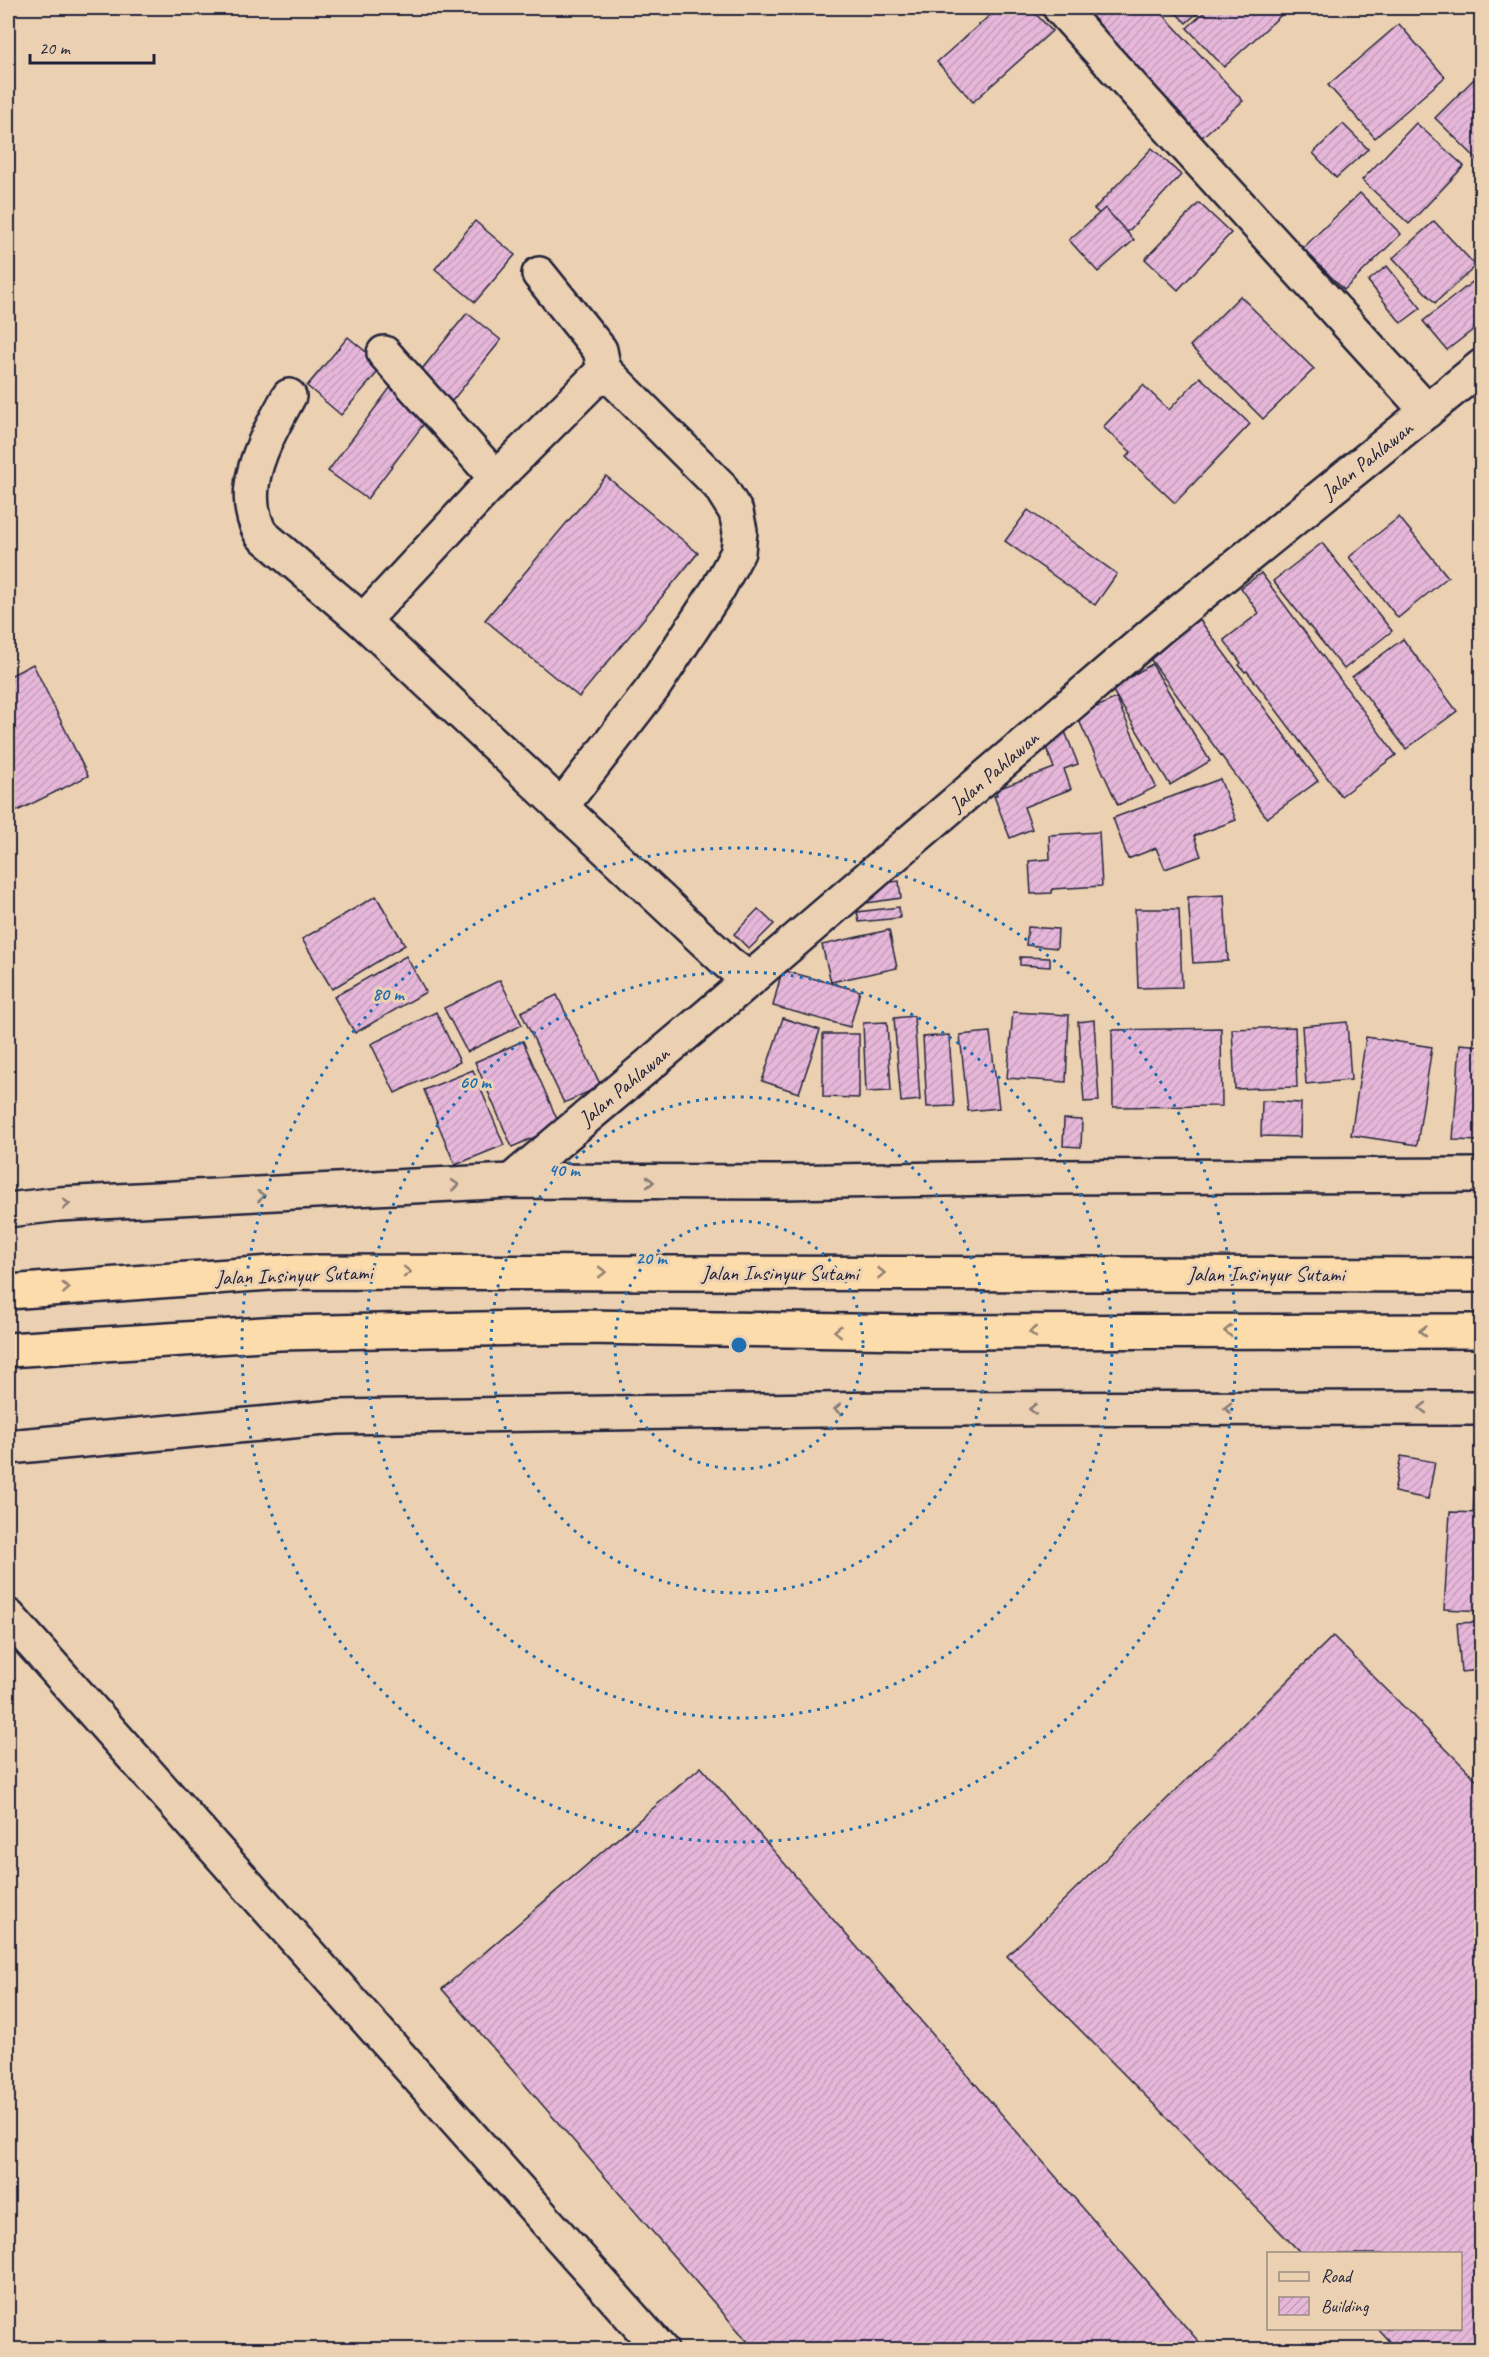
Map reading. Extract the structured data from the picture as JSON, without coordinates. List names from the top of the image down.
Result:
{
  "streets": {
    "highway": ["Jalan Insinyur Sutami"],
    "street": ["Jalan Pahlawan"]
  },
  "legend": ["Road", "Building"],
  "scale_bar": "20 m",
  "rings": [
    "80 m",
    "60 m",
    "40 m",
    "20 m"
  ]
}
